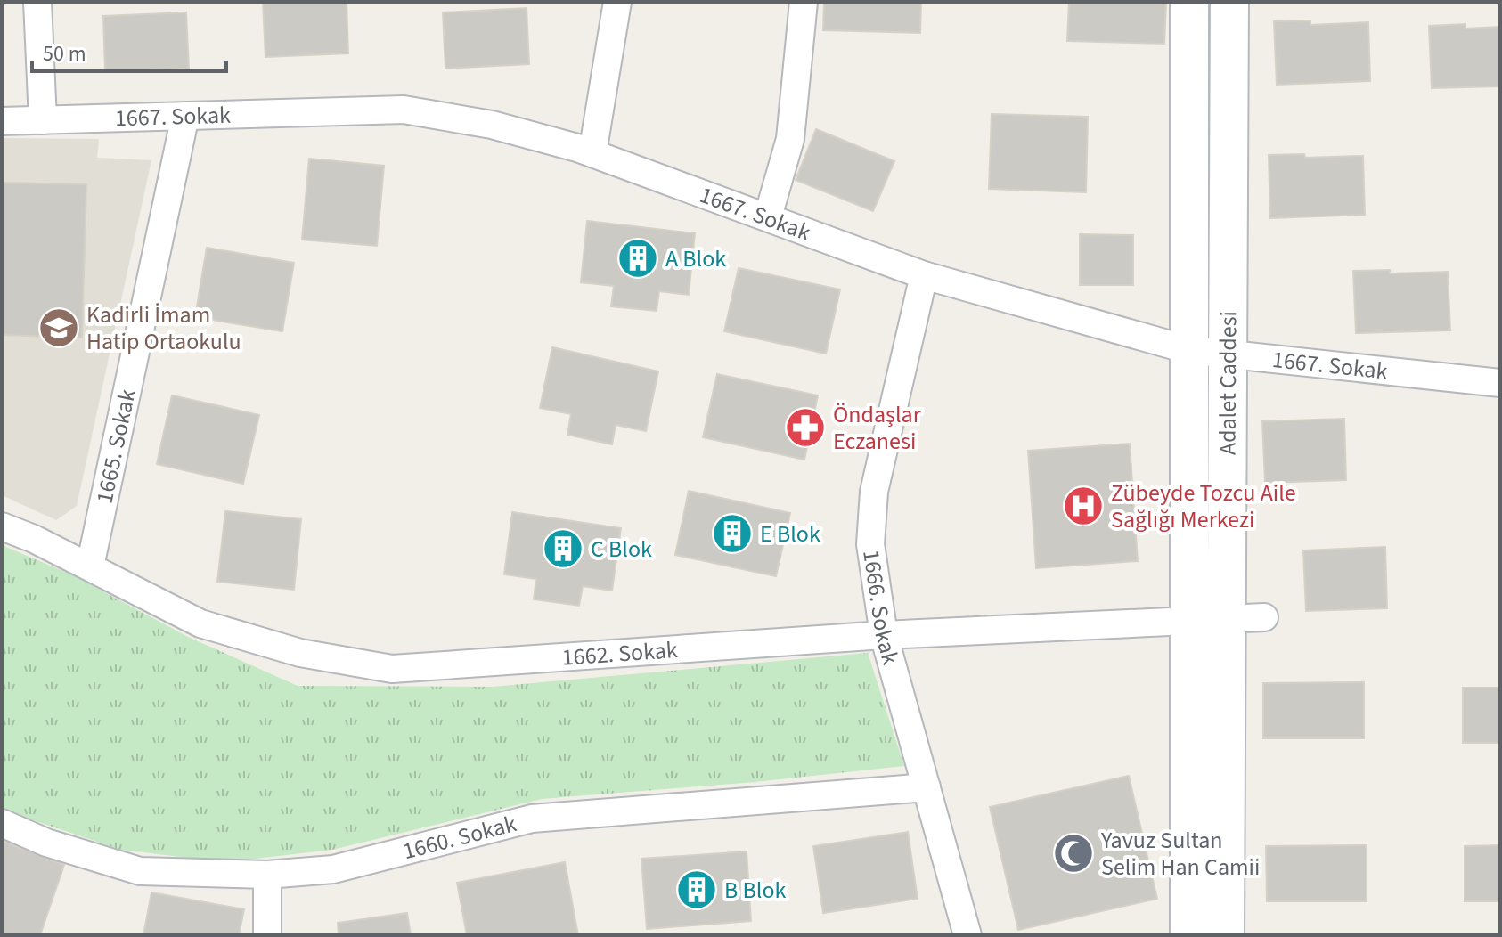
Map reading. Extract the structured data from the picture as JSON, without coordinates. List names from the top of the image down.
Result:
{
  "streets": {
    "street": [
      "1667. Sokak",
      "Adalet Caddesi",
      "1665. Sokak",
      "1666. Sokak",
      "1662. Sokak",
      "1660. Sokak"
    ]
  },
  "crossings": [
    ["1667. Sokak", "Adalet Caddesi"],
    ["1667. Sokak", "1665. Sokak"],
    ["1667. Sokak", "1666. Sokak"],
    ["Adalet Caddesi", "1662. Sokak"],
    ["1665. Sokak", "1662. Sokak"],
    ["1666. Sokak", "1662. Sokak"],
    ["1666. Sokak", "1660. Sokak"]
  ],
  "places": {
    "building": [
      "A Blok",
      "E Blok",
      "C Blok",
      "B Blok"
    ],
    "school or university": ["Kadirli İmam Hatip Ortaokulu"],
    "pharmacy": ["Öndaşlar Eczanesi"],
    "hospital": ["Zübeyde Tozcu Aile Sağlığı Merkezi"],
    "mosque": ["Yavuz Sultan Selim Han Camii"]
  },
  "scale_bar": "50 m"
}
